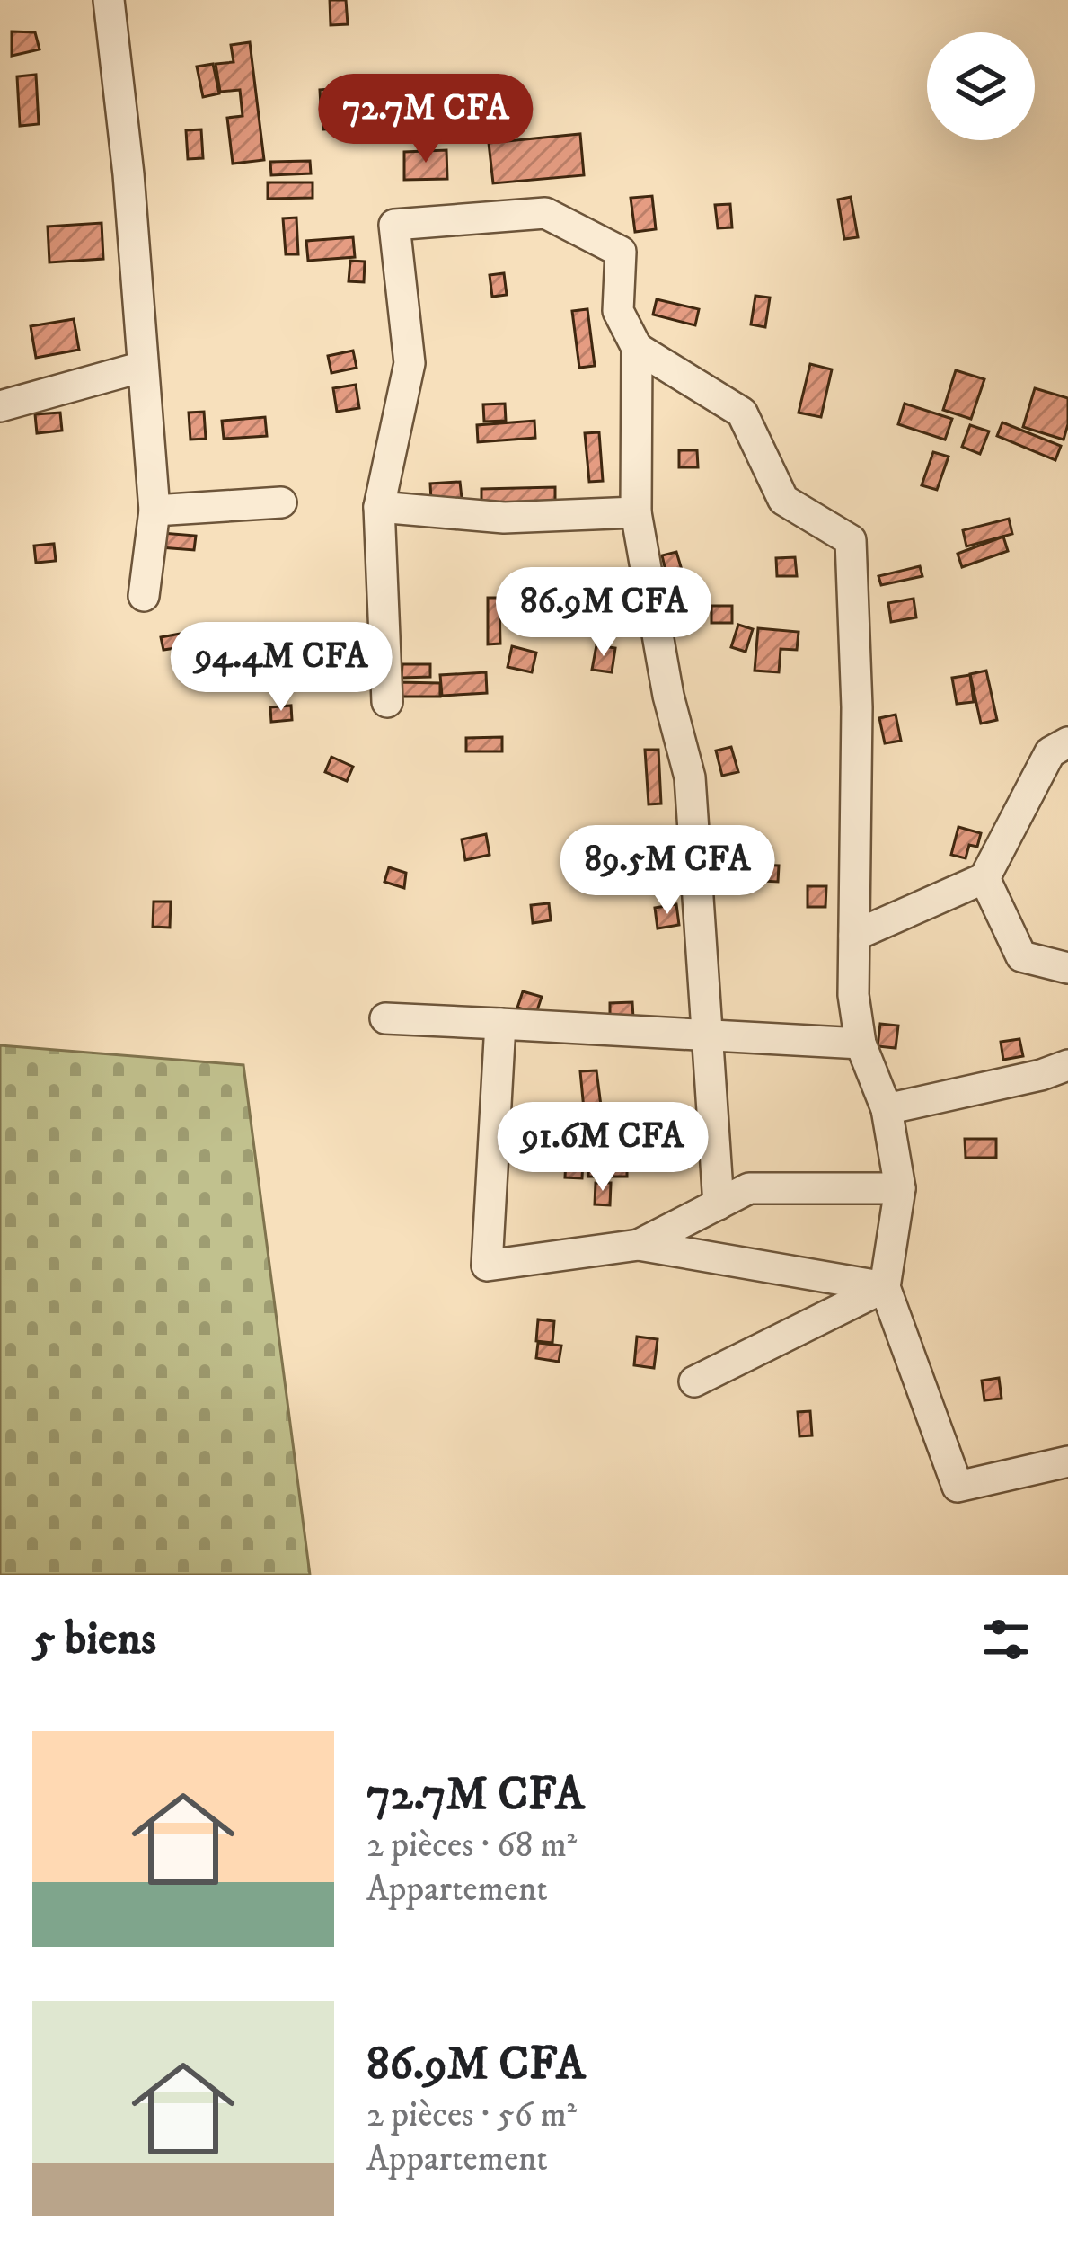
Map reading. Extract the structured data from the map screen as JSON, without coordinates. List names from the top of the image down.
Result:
{
  "page": {
    "price": [
      "72.7M CFA",
      "86.9M CFA",
      "94.4M CFA",
      "89.5M CFA",
      "91.6M CFA"
    ],
    "heading": "5 biens",
    "list": [
      {
        "name": "72.7M CFA",
        "note": "2 pièces · 68 m² · Appartement"
      },
      {
        "name": "86.9M CFA",
        "note": "2 pièces · 56 m² · Appartement"
      }
    ]
  }
}
